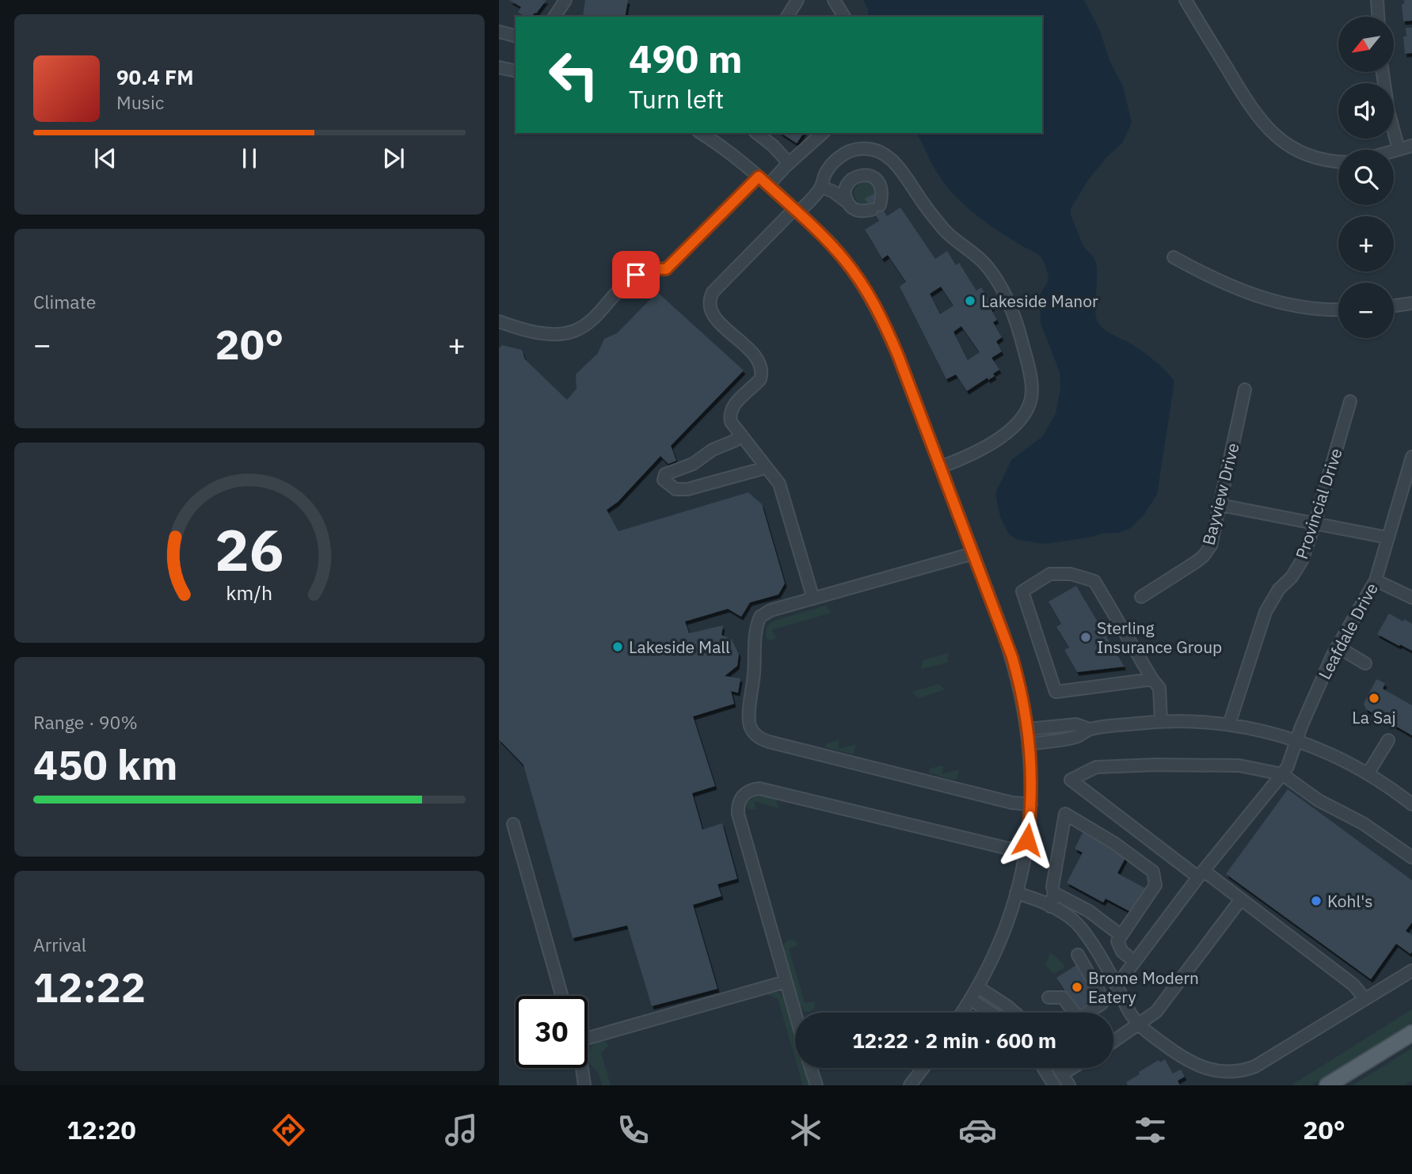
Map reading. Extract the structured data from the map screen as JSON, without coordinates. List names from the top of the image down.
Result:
{
  "streets": {
    "street": ["Bayview Drive", "Provincial Drive", "Leafdale Drive"]
  },
  "places": [
    "Lakeside Manor",
    "Sterling Insurance Group",
    "Lakeside Mall",
    "La Saj",
    "Kohl's",
    "Brome Modern Eatery"
  ],
  "north": "bottom left",
  "page": {
    "map_buttons": ["+", "−"],
    "turn": ["490 m", "Turn left"],
    "song": ["90.4 FM", "Music"],
    "tile": [
      "Climate",
      ["Range · 90%", "450 km"],
      ["Arrival", "12:22"]
    ],
    "heat": ["−", "20°", "+"],
    "limit": "30",
    "trip": "12:22 · 2 min · 600 m",
    "tabs": ["12:20", "20°"],
    "gauge": ["26", "km/h"]
  }
}
